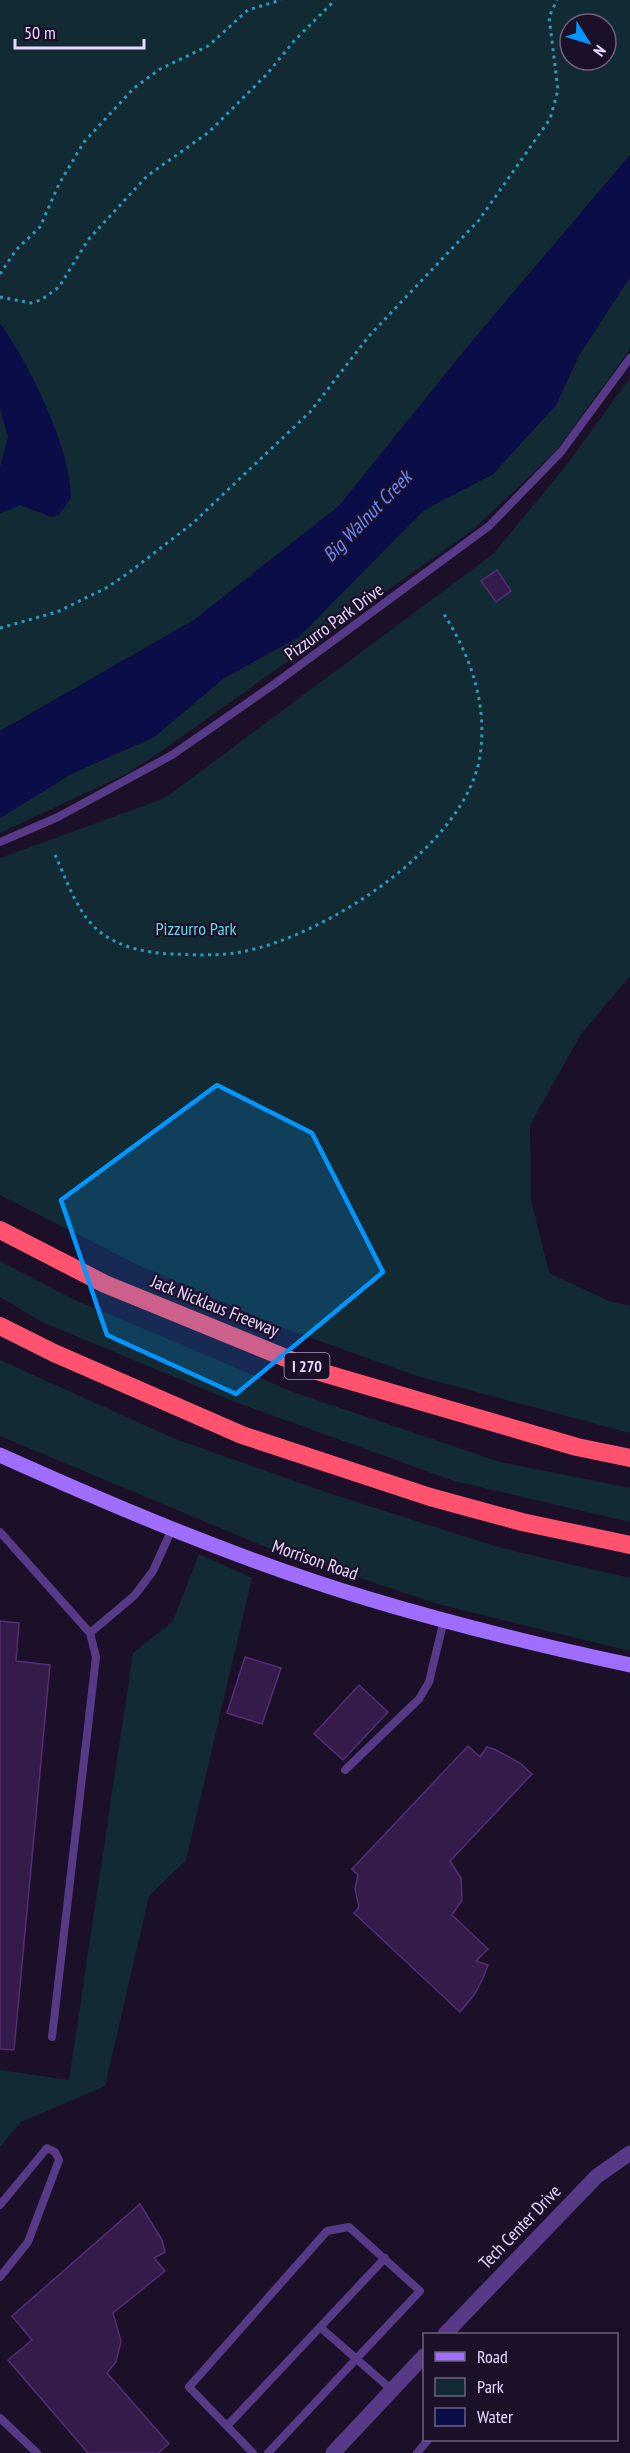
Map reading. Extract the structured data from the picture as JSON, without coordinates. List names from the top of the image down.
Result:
{
  "streets": {
    "highway": ["Jack Nicklaus Freeway", "I 270"],
    "street": ["Morrison Road", "Tech Center Drive"],
    "lane": ["Pizzurro Park Drive"]
  },
  "water": ["Big Walnut Creek"],
  "parks": ["Pizzurro Park"],
  "legend": ["Road", "Park", "Water"],
  "scale_bar": "50 m",
  "north": "bottom right"
}
